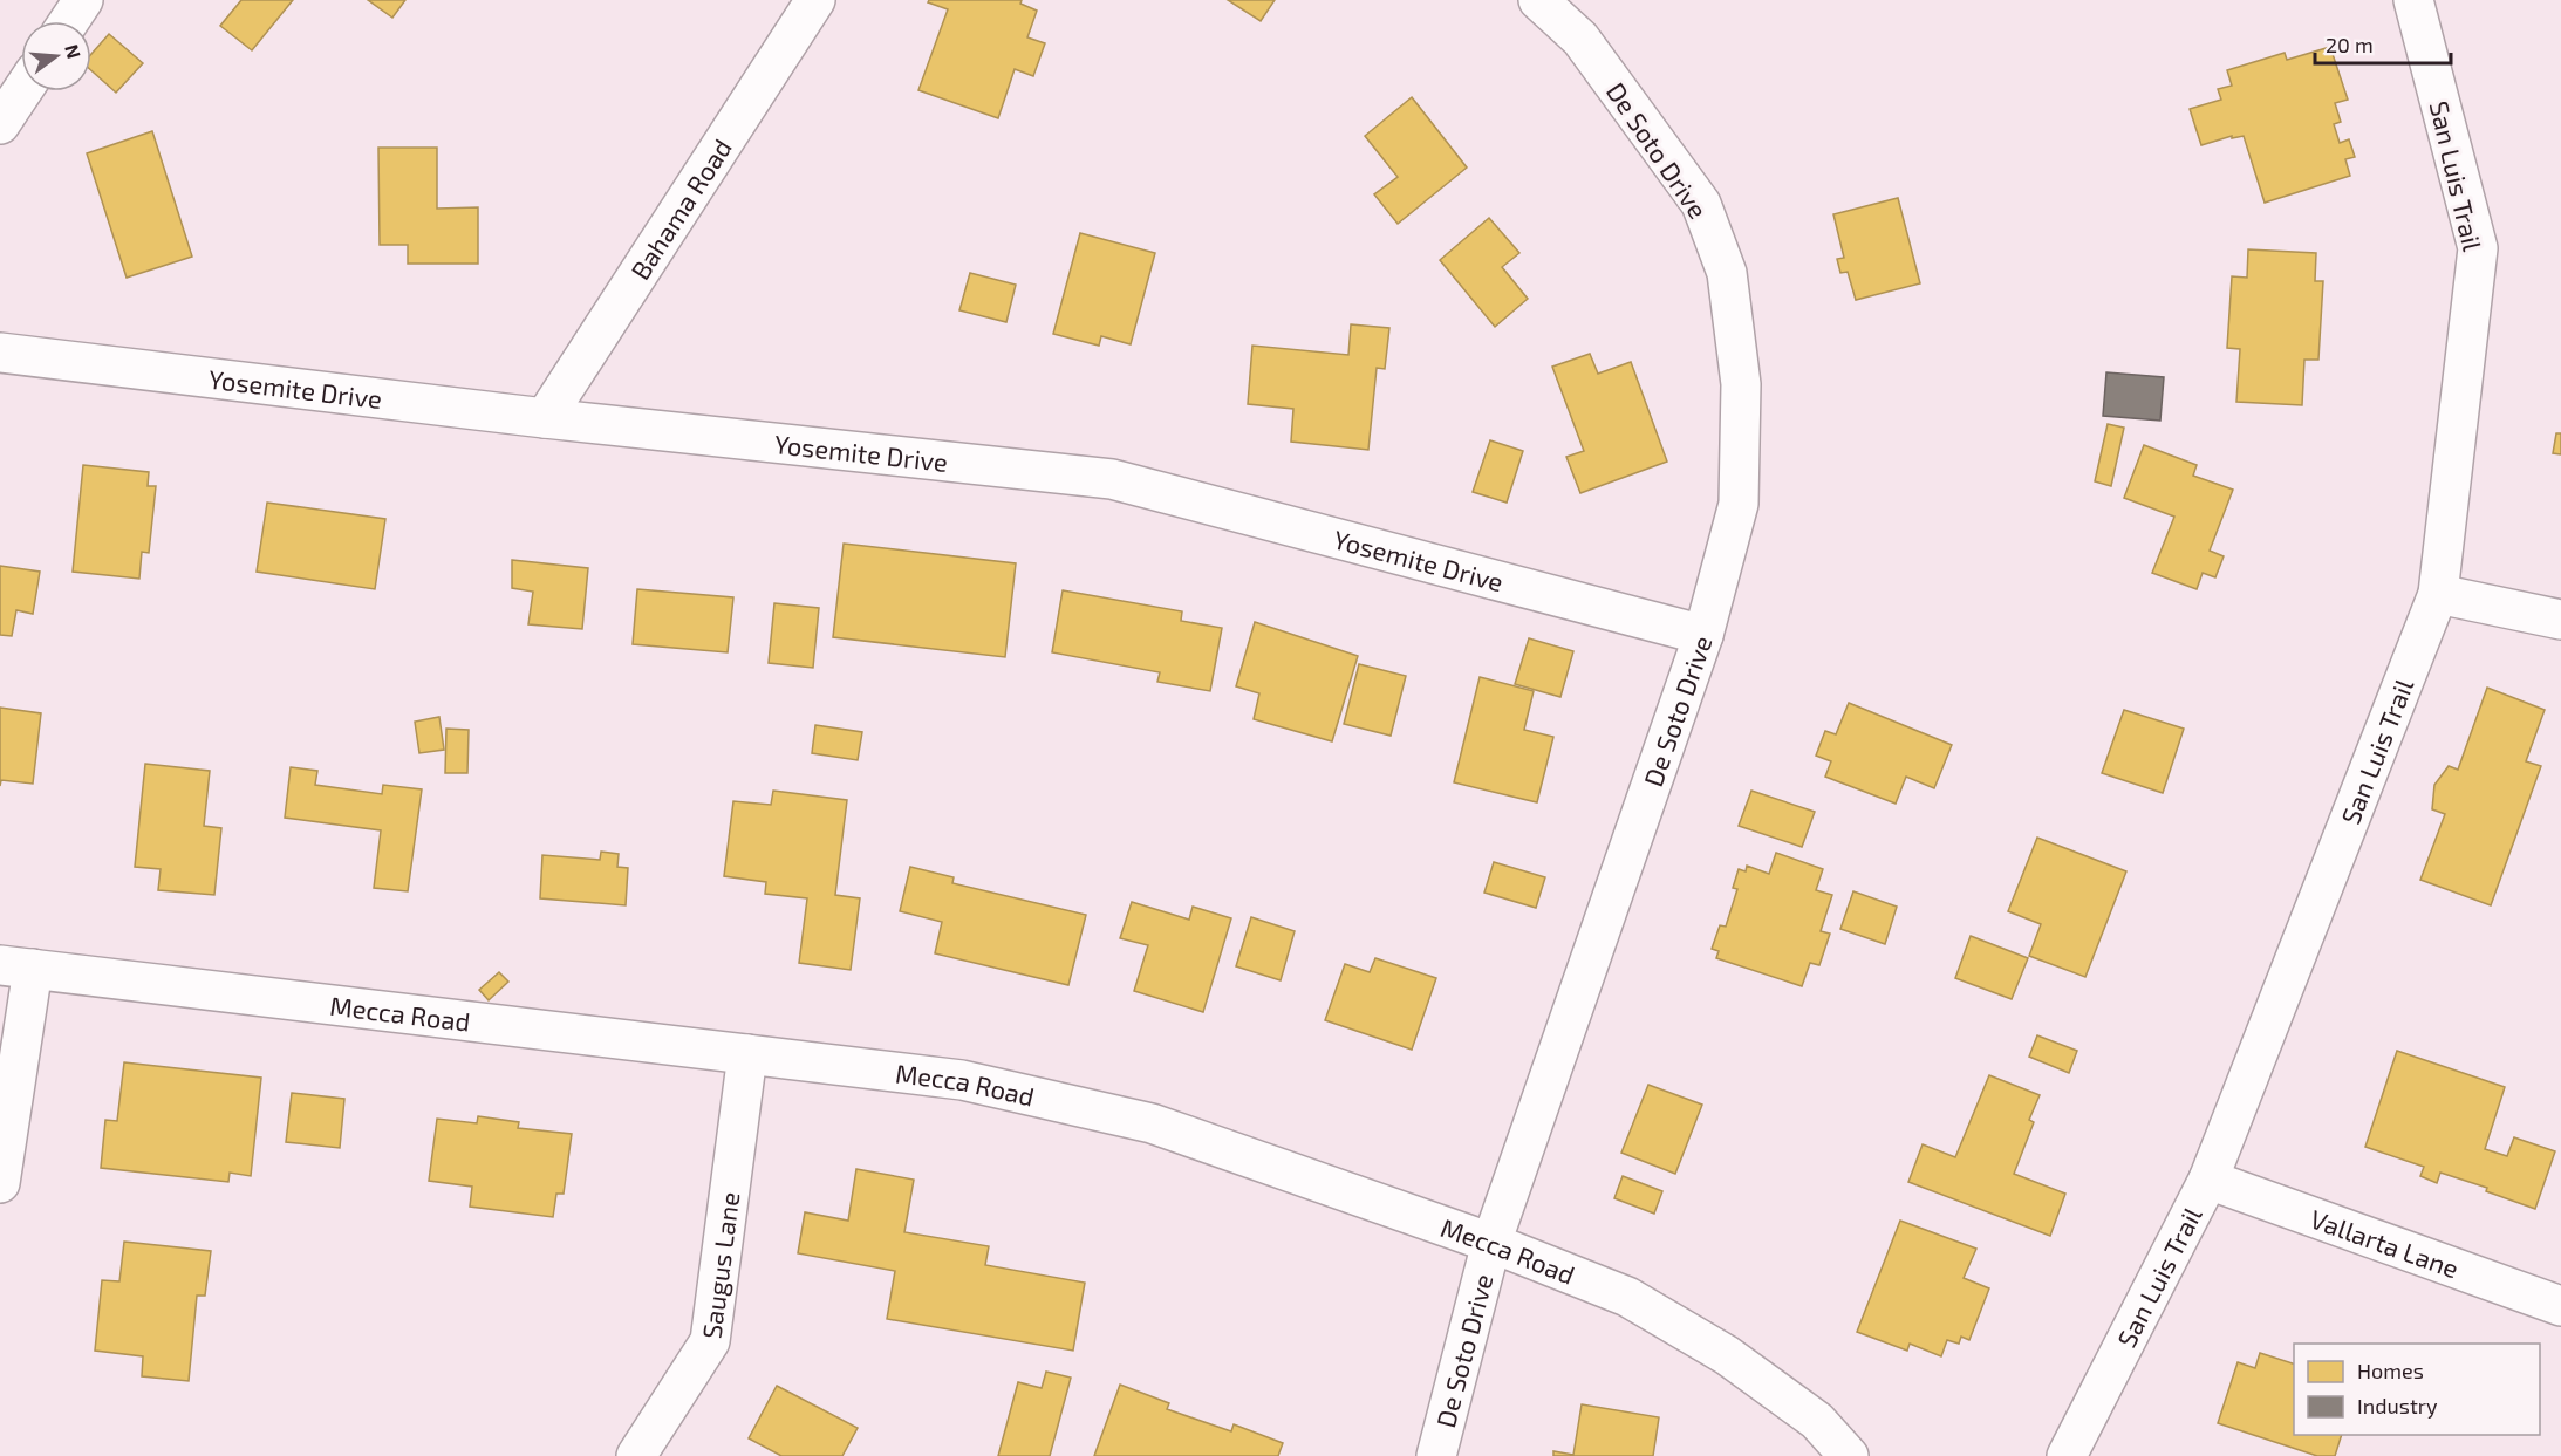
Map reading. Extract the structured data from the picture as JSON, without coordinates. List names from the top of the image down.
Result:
{
  "streets": {
    "street": [
      "De Soto Drive",
      "San Luis Trail",
      "Bahama Road",
      "Yosemite Drive",
      "Mecca Road",
      "Vallarta Lane",
      "Saugus Lane"
    ]
  },
  "crossings": [
    ["De Soto Drive", "Yosemite Drive"],
    ["De Soto Drive", "Mecca Road"],
    ["San Luis Trail", "Vallarta Lane"],
    ["Bahama Road", "Yosemite Drive"],
    ["Mecca Road", "Saugus Lane"]
  ],
  "legend": ["Homes", "Industry"],
  "scale_bar": "20 m",
  "north": "right"
}
